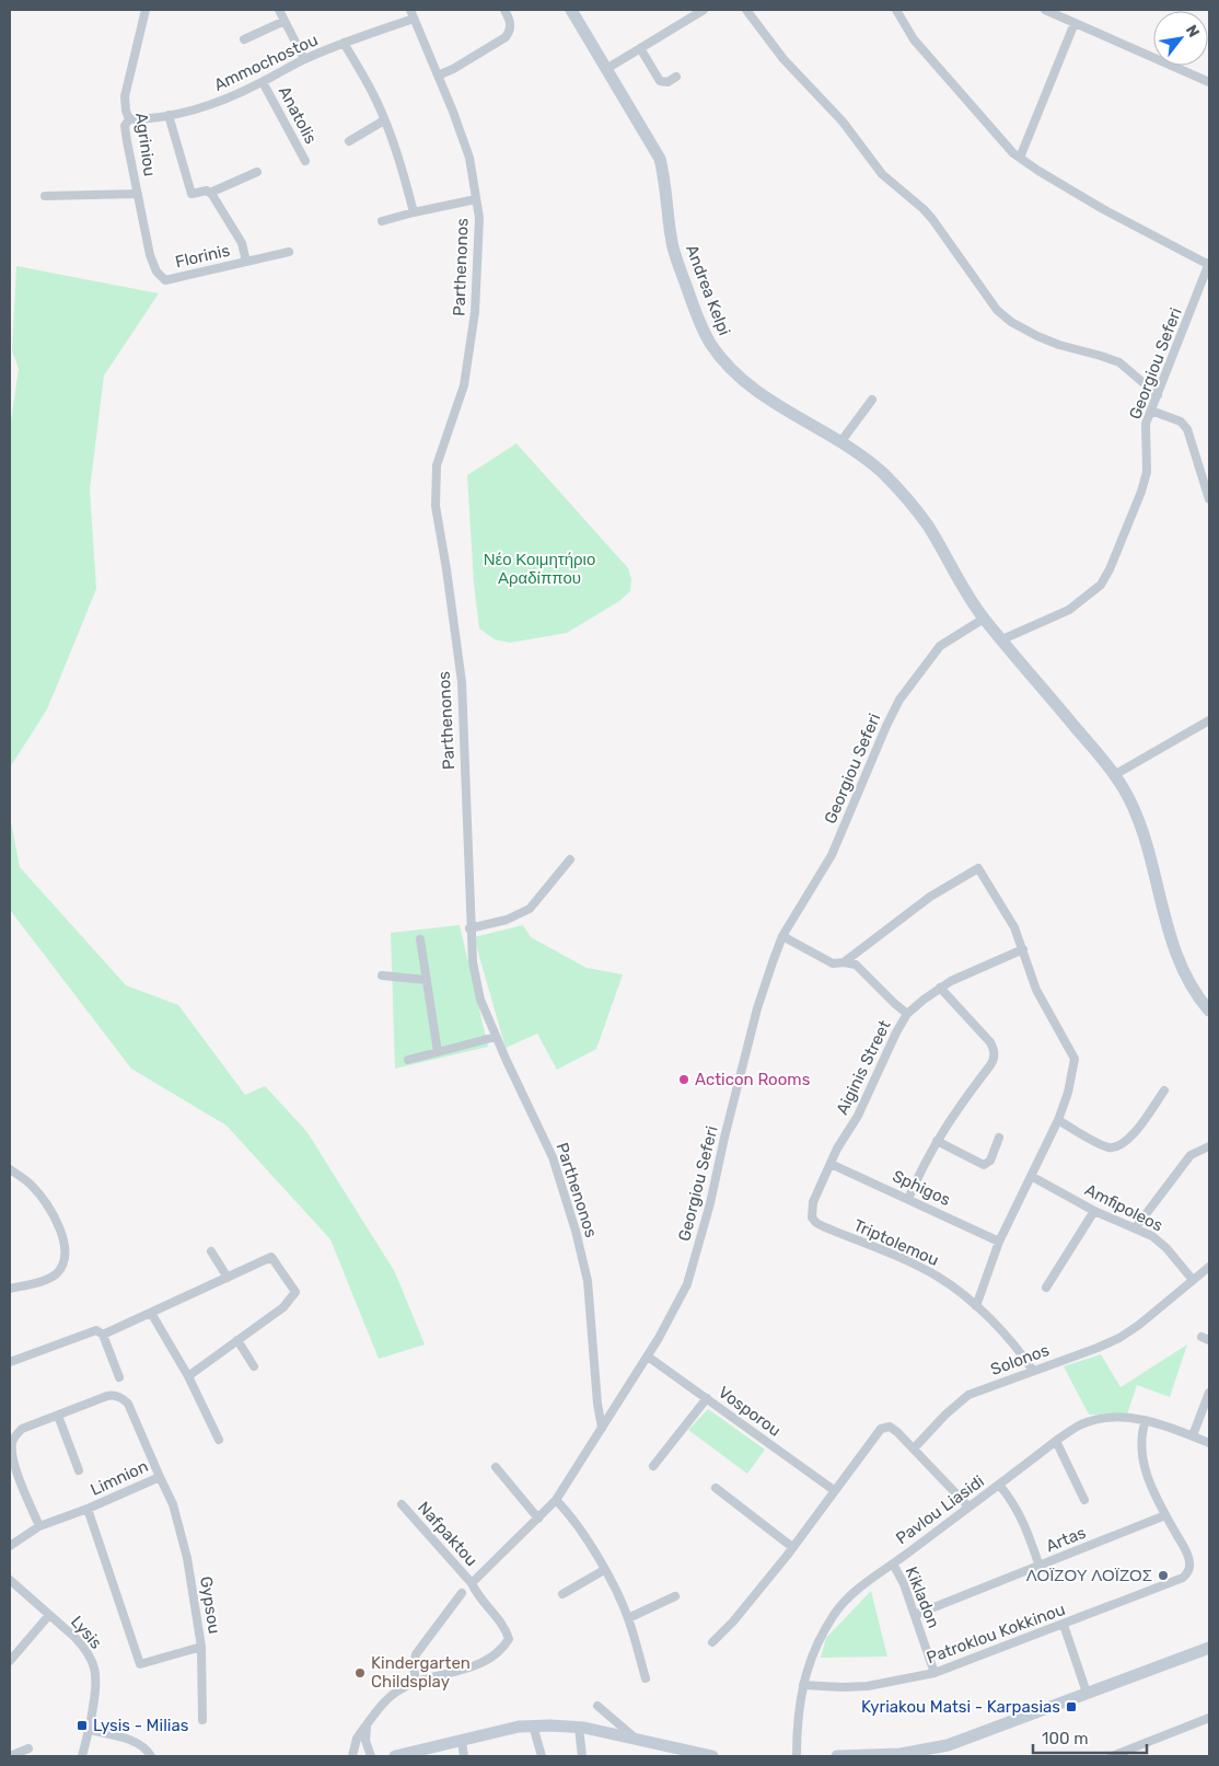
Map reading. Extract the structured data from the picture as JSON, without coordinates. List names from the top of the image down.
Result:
{
  "streets": {
    "street": [
      "Ammochostou",
      "Anatolis",
      "Agriniou",
      "Florinis",
      "Parthenonos",
      "Andrea Kelpi",
      "Georgiou Seferi",
      "Aiginis Street",
      "Sphigos",
      "Amfipoleos",
      "Triptolemou",
      "Solonos",
      "Vosporou",
      "Limnion",
      "Pavlou Liasidi",
      "Nafpaktou",
      "Artas",
      "Kikladon",
      "Gypsou",
      "Lysis",
      "Patroklou Kokkinou"
    ]
  },
  "crossings": [
    ["Ammochostou", "Anatolis"],
    ["Ammochostou", "Agriniou"],
    ["Ammochostou", "Parthenonos"],
    ["Agriniou", "Florinis"],
    ["Parthenonos", "Georgiou Seferi"],
    ["Andrea Kelpi", "Georgiou Seferi"],
    ["Georgiou Seferi", "Vosporou"],
    ["Georgiou Seferi", "Nafpaktou"],
    ["Aiginis Street", "Sphigos"],
    ["Aiginis Street", "Triptolemou"],
    ["Amfipoleos", "Solonos"],
    ["Triptolemou", "Solonos"],
    ["Limnion", "Gypsou"],
    ["Pavlou Liasidi", "Kikladon"],
    ["Pavlou Liasidi", "Patroklou Kokkinou"],
    ["Artas", "Kikladon"],
    ["Artas", "Patroklou Kokkinou"],
    ["Kikladon", "Patroklou Kokkinou"]
  ],
  "parks": ["Νέο Κοιμητήριο Αραδίππου"],
  "places": {
    "other": ["Acticon Rooms", "ΛΟΪΖΟΥ ΛΟΪΖΟΣ", "Kindergarten Childsplay"],
    "transit": ["Kyriakou Matsi - Karpasias", "Lysis - Milias"]
  },
  "scale_bar": "100 m",
  "north": "top right"
}
